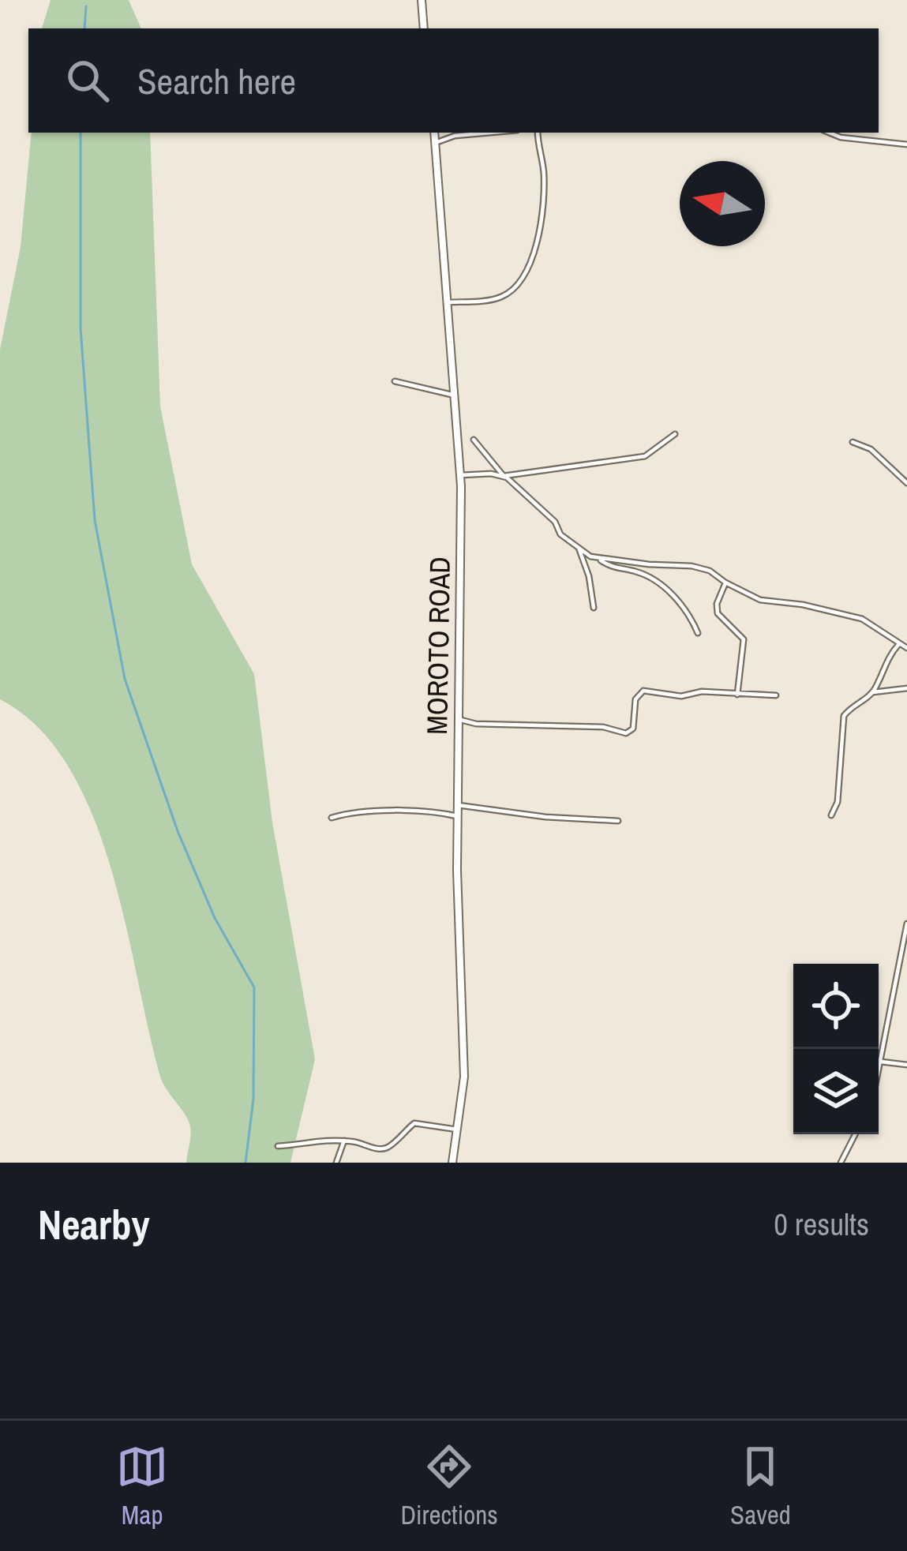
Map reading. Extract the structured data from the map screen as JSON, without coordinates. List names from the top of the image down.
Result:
{
  "streets": {
    "main road": ["MOROTO ROAD"]
  },
  "north": "left",
  "page": {
    "search": "Search here",
    "heading": ["Nearby", "0 results"],
    "nav": ["Map", "Directions", "Saved"]
  }
}
